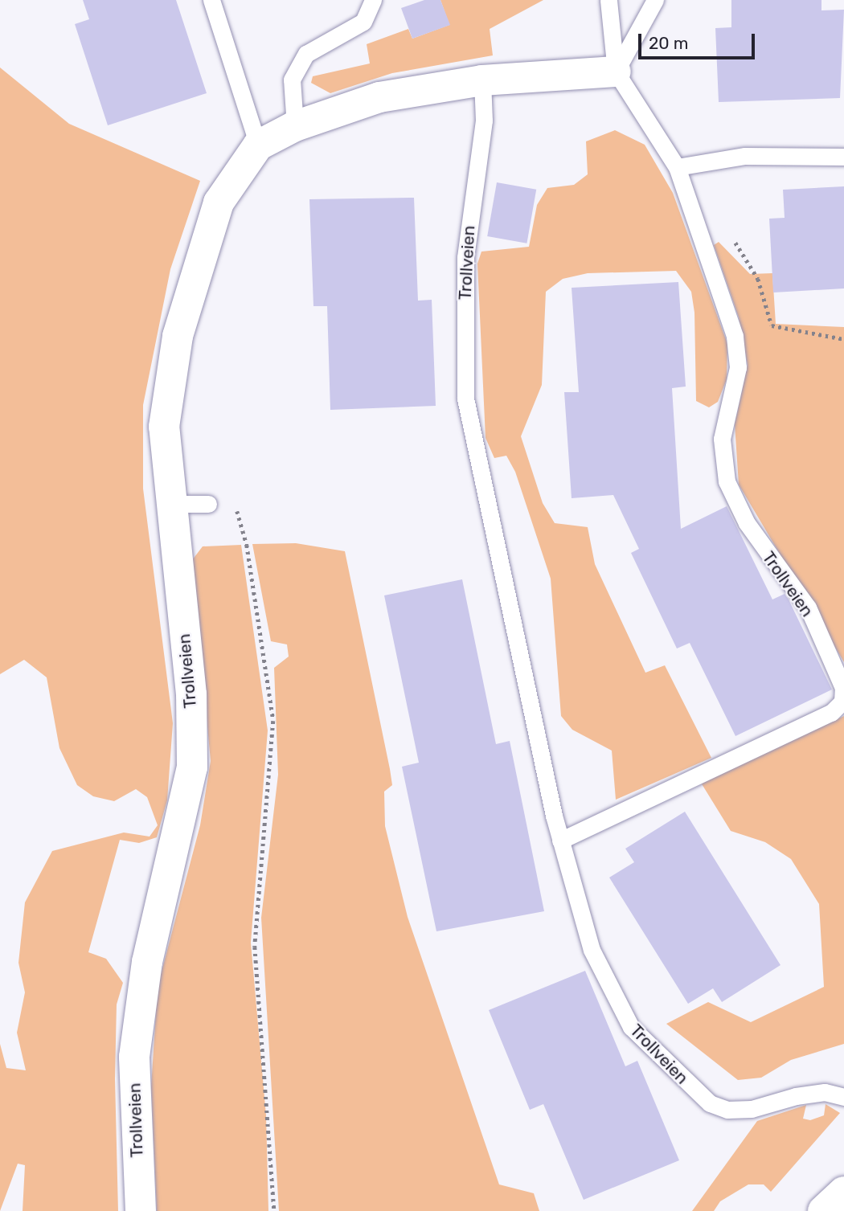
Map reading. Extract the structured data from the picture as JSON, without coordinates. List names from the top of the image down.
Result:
{
  "streets": {
    "street": ["Trollveien"]
  },
  "scale_bar": "20 m"
}
